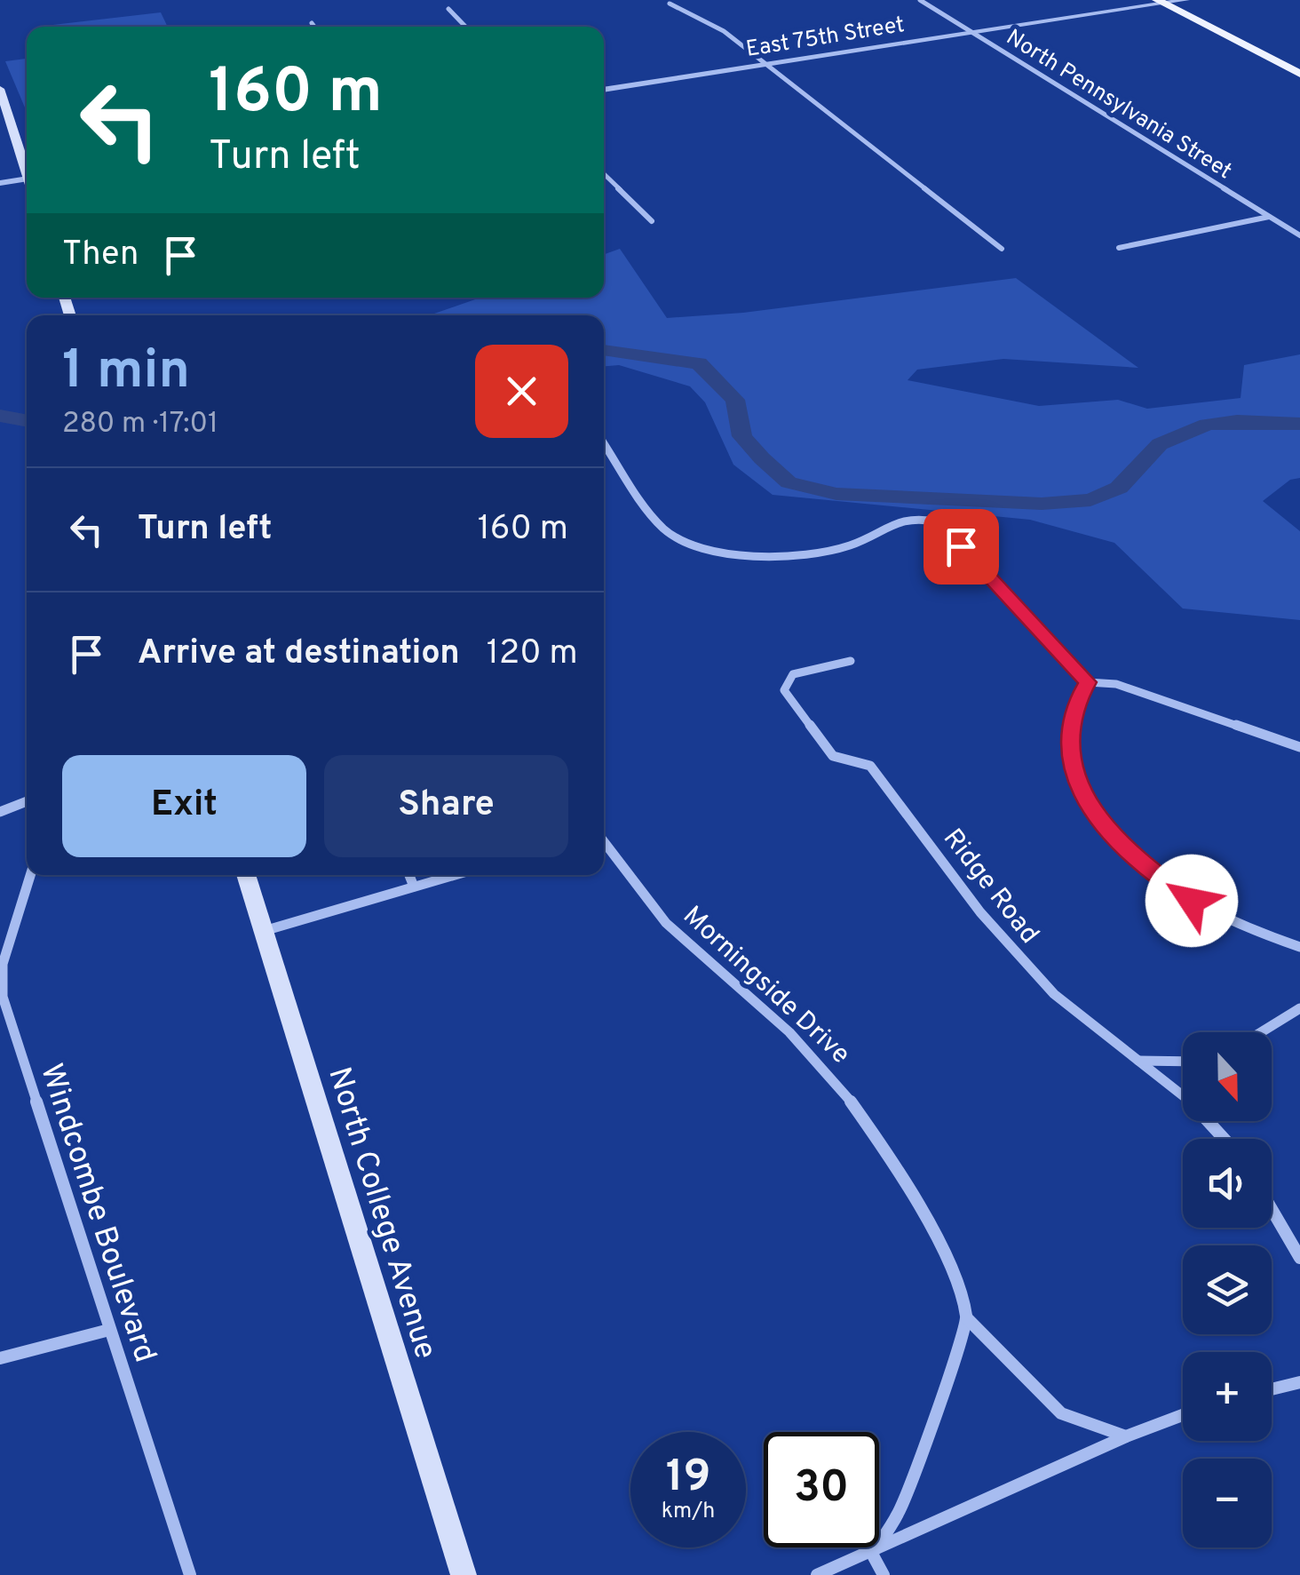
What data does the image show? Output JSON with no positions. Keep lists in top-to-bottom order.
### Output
{
  "streets": {
    "main road": ["North College Avenue"],
    "street": [
      "East 75th Street",
      "North Pennsylvania Street",
      "Ridge Road",
      "Morningside Drive",
      "Windcombe Boulevard"
    ]
  },
  "crossings": [
    ["East 75th Street", "North Pennsylvania Street"]
  ],
  "north": "bottom",
  "page": {
    "turn": ["160 m", "Turn left"],
    "then": "Then",
    "heading": ["1 min", "280 m · 17:01"],
    "list": [
      {
        "name": "Turn left",
        "value": "160 m"
      },
      {
        "name": "Arrive at destination",
        "value": "120 m"
      }
    ],
    "buttons": ["Exit", "Share"],
    "map_buttons": ["+", "−"],
    "speed": "19 km/h",
    "limit": "30"
  }
}
